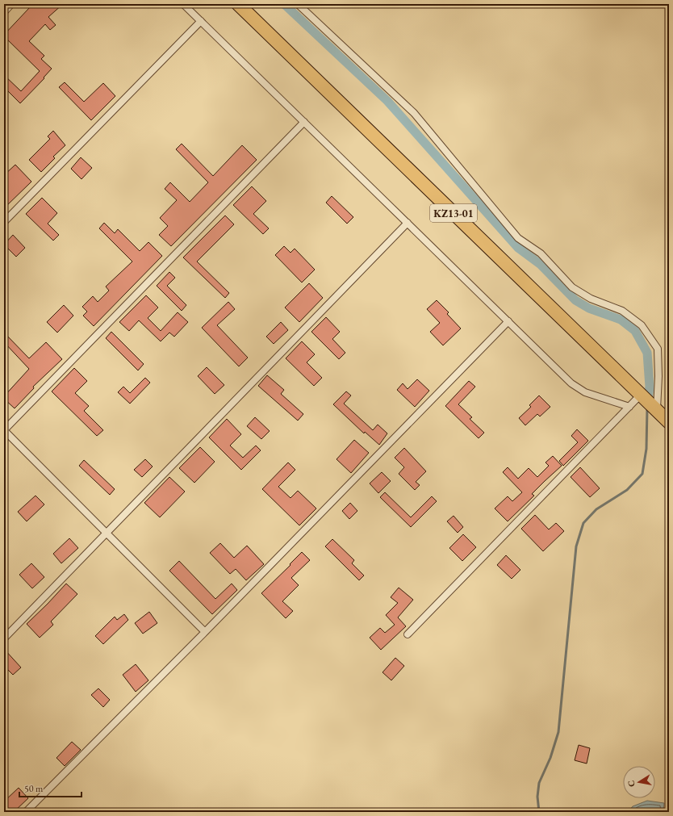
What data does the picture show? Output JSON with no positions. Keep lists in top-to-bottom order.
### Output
{
  "streets": {
    "highway": ["KZ13-01"]
  },
  "scale_bar": "50 m",
  "north": "left"
}
